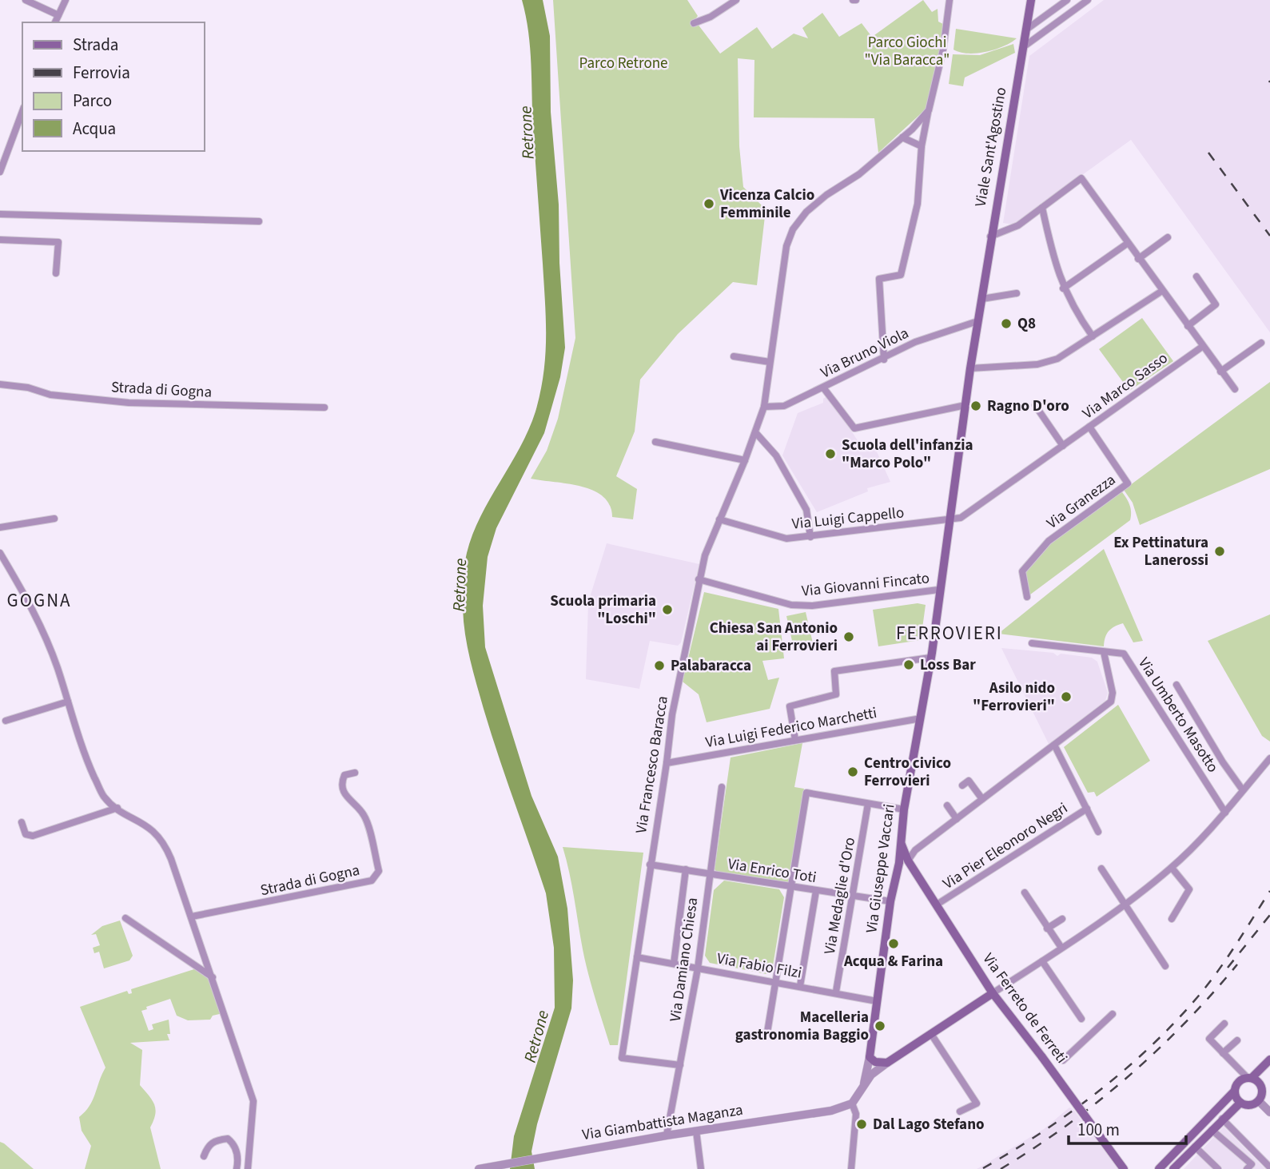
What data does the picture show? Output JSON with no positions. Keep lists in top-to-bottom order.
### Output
{
  "streets": {
    "main road": ["Viale Sant'Agostino", "Via Giuseppe Vaccari", "Via Ferreto de Ferreti"],
    "street": [
      "Via Bruno Viola",
      "Via Marco Sasso",
      "Strada di Gogna",
      "Via Granezza",
      "Via Luigi Cappello",
      "Via Giovanni Fincato",
      "Via Umberto Masotto",
      "Via Luigi Federico Marchetti",
      "Via Francesco Baracca",
      "Via Pier Eleonoro Negri",
      "Via Enrico Toti",
      "Via Medaglie d'Oro",
      "Via Damiano Chiesa",
      "Via Fabio Filzi",
      "Via Giambattista Maganza"
    ]
  },
  "crossings": [
    ["Viale Sant'Agostino", "Via Bruno Viola"],
    ["Viale Sant'Agostino", "Via Marco Sasso"],
    ["Viale Sant'Agostino", "Via Luigi Cappello"],
    ["Viale Sant'Agostino", "Via Giovanni Fincato"],
    ["Viale Sant'Agostino", "Via Giuseppe Vaccari"],
    ["Via Bruno Viola", "Via Francesco Baracca"],
    ["Via Marco Sasso", "Via Granezza"],
    ["Via Marco Sasso", "Via Luigi Cappello"],
    ["Via Luigi Cappello", "Via Francesco Baracca"],
    ["Via Giovanni Fincato", "Via Francesco Baracca"],
    ["Via Luigi Federico Marchetti", "Via Francesco Baracca"],
    ["Via Luigi Federico Marchetti", "Via Giuseppe Vaccari"],
    ["Via Francesco Baracca", "Via Enrico Toti"],
    ["Via Francesco Baracca", "Via Damiano Chiesa"],
    ["Via Francesco Baracca", "Via Fabio Filzi"],
    ["Via Pier Eleonoro Negri", "Via Ferreto de Ferreti"],
    ["Via Giuseppe Vaccari", "Via Enrico Toti"],
    ["Via Giuseppe Vaccari", "Via Fabio Filzi"],
    ["Via Giuseppe Vaccari", "Via Ferreto de Ferreti"],
    ["Via Enrico Toti", "Via Medaglie d'Oro"],
    ["Via Enrico Toti", "Via Damiano Chiesa"],
    ["Via Medaglie d'Oro", "Via Fabio Filzi"],
    ["Via Damiano Chiesa", "Via Fabio Filzi"],
    ["Via Damiano Chiesa", "Via Giambattista Maganza"]
  ],
  "districts": ["GOGNA", "FERROVIERI"],
  "water": ["Retrone"],
  "parks": ["Parco Giochi \"Via Baracca\"", "Parco Retrone"],
  "places": [
    "Vicenza Calcio Femminile",
    "Q8",
    "Ragno D'oro",
    "Scuola dell'infanzia \"Marco Polo\"",
    "Ex Pettinatura Lanerossi",
    "Scuola primaria \"Loschi\"",
    "Chiesa San Antonio ai Ferrovieri",
    "Loss Bar",
    "Palabaracca",
    "Asilo nido \"Ferrovieri\"",
    "Centro civico Ferrovieri",
    "Acqua & Farina",
    "Macelleria gastronomia Baggio",
    "Dal Lago Stefano"
  ],
  "legend": [
    "Strada",
    "Ferrovia",
    "Parco",
    "Acqua"
  ],
  "scale_bar": "100 m"
}
